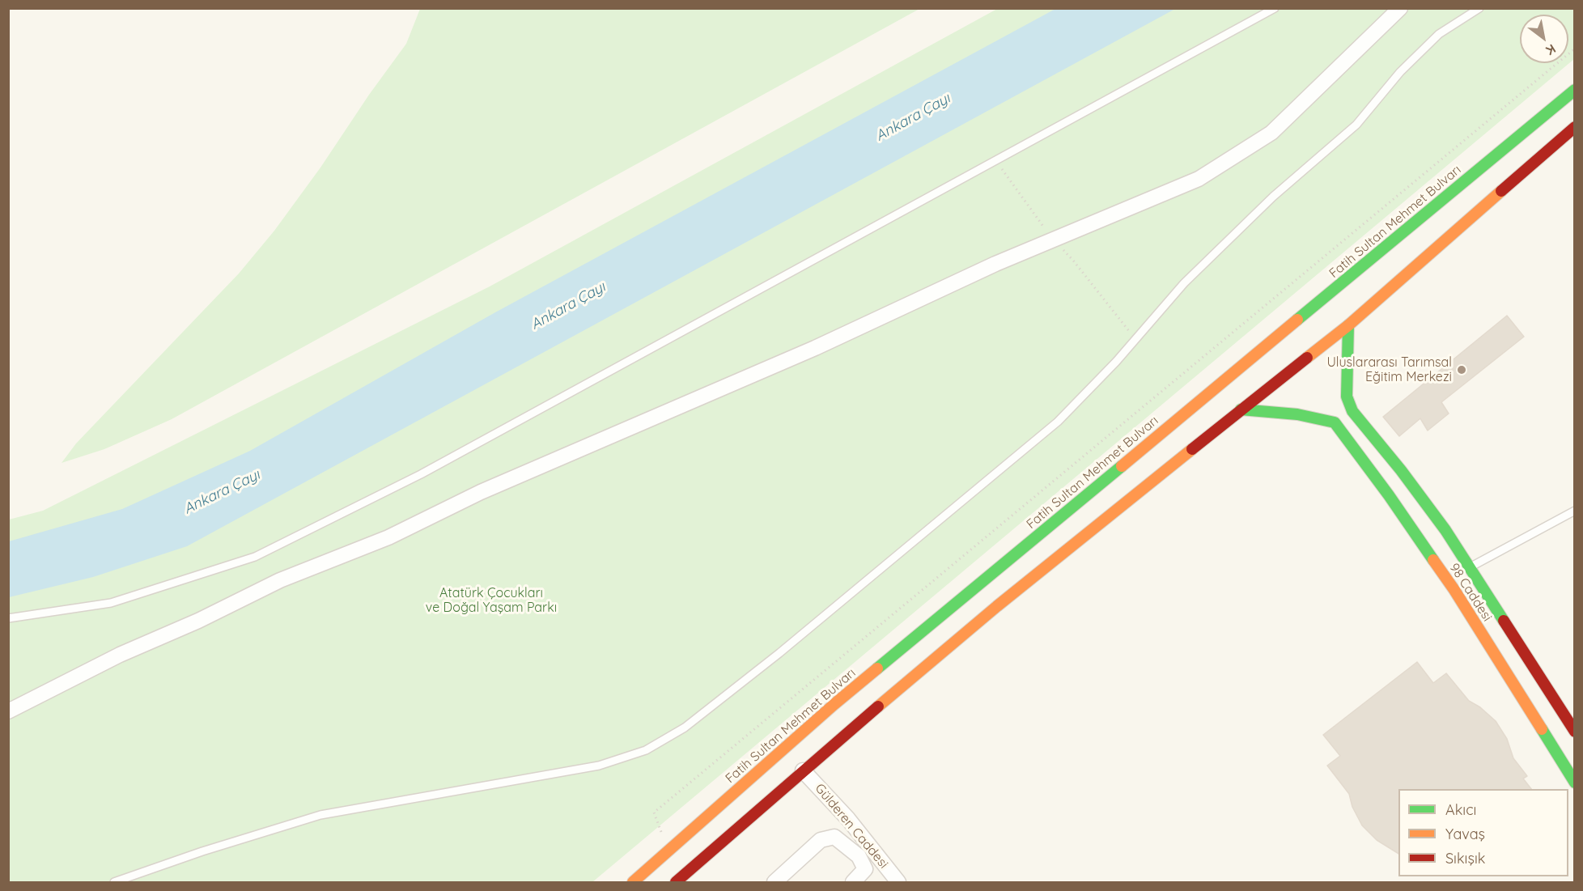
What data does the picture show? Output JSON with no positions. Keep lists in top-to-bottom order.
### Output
{
  "streets": {
    "main road": ["Fatih Sultan Mehmet Bulvarı", "98 Caddesi"],
    "street": ["Gülderen Caddesi"]
  },
  "water": ["Ankara Çayı"],
  "parks": ["Atatürk Çocukları ve Doğal Yaşam Parkı"],
  "places": ["Uluslararası Tarımsal Eğitim Merkezi"],
  "legend": ["Akıcı", "Yavaş", "Sıkışık"],
  "north": "bottom right"
}
